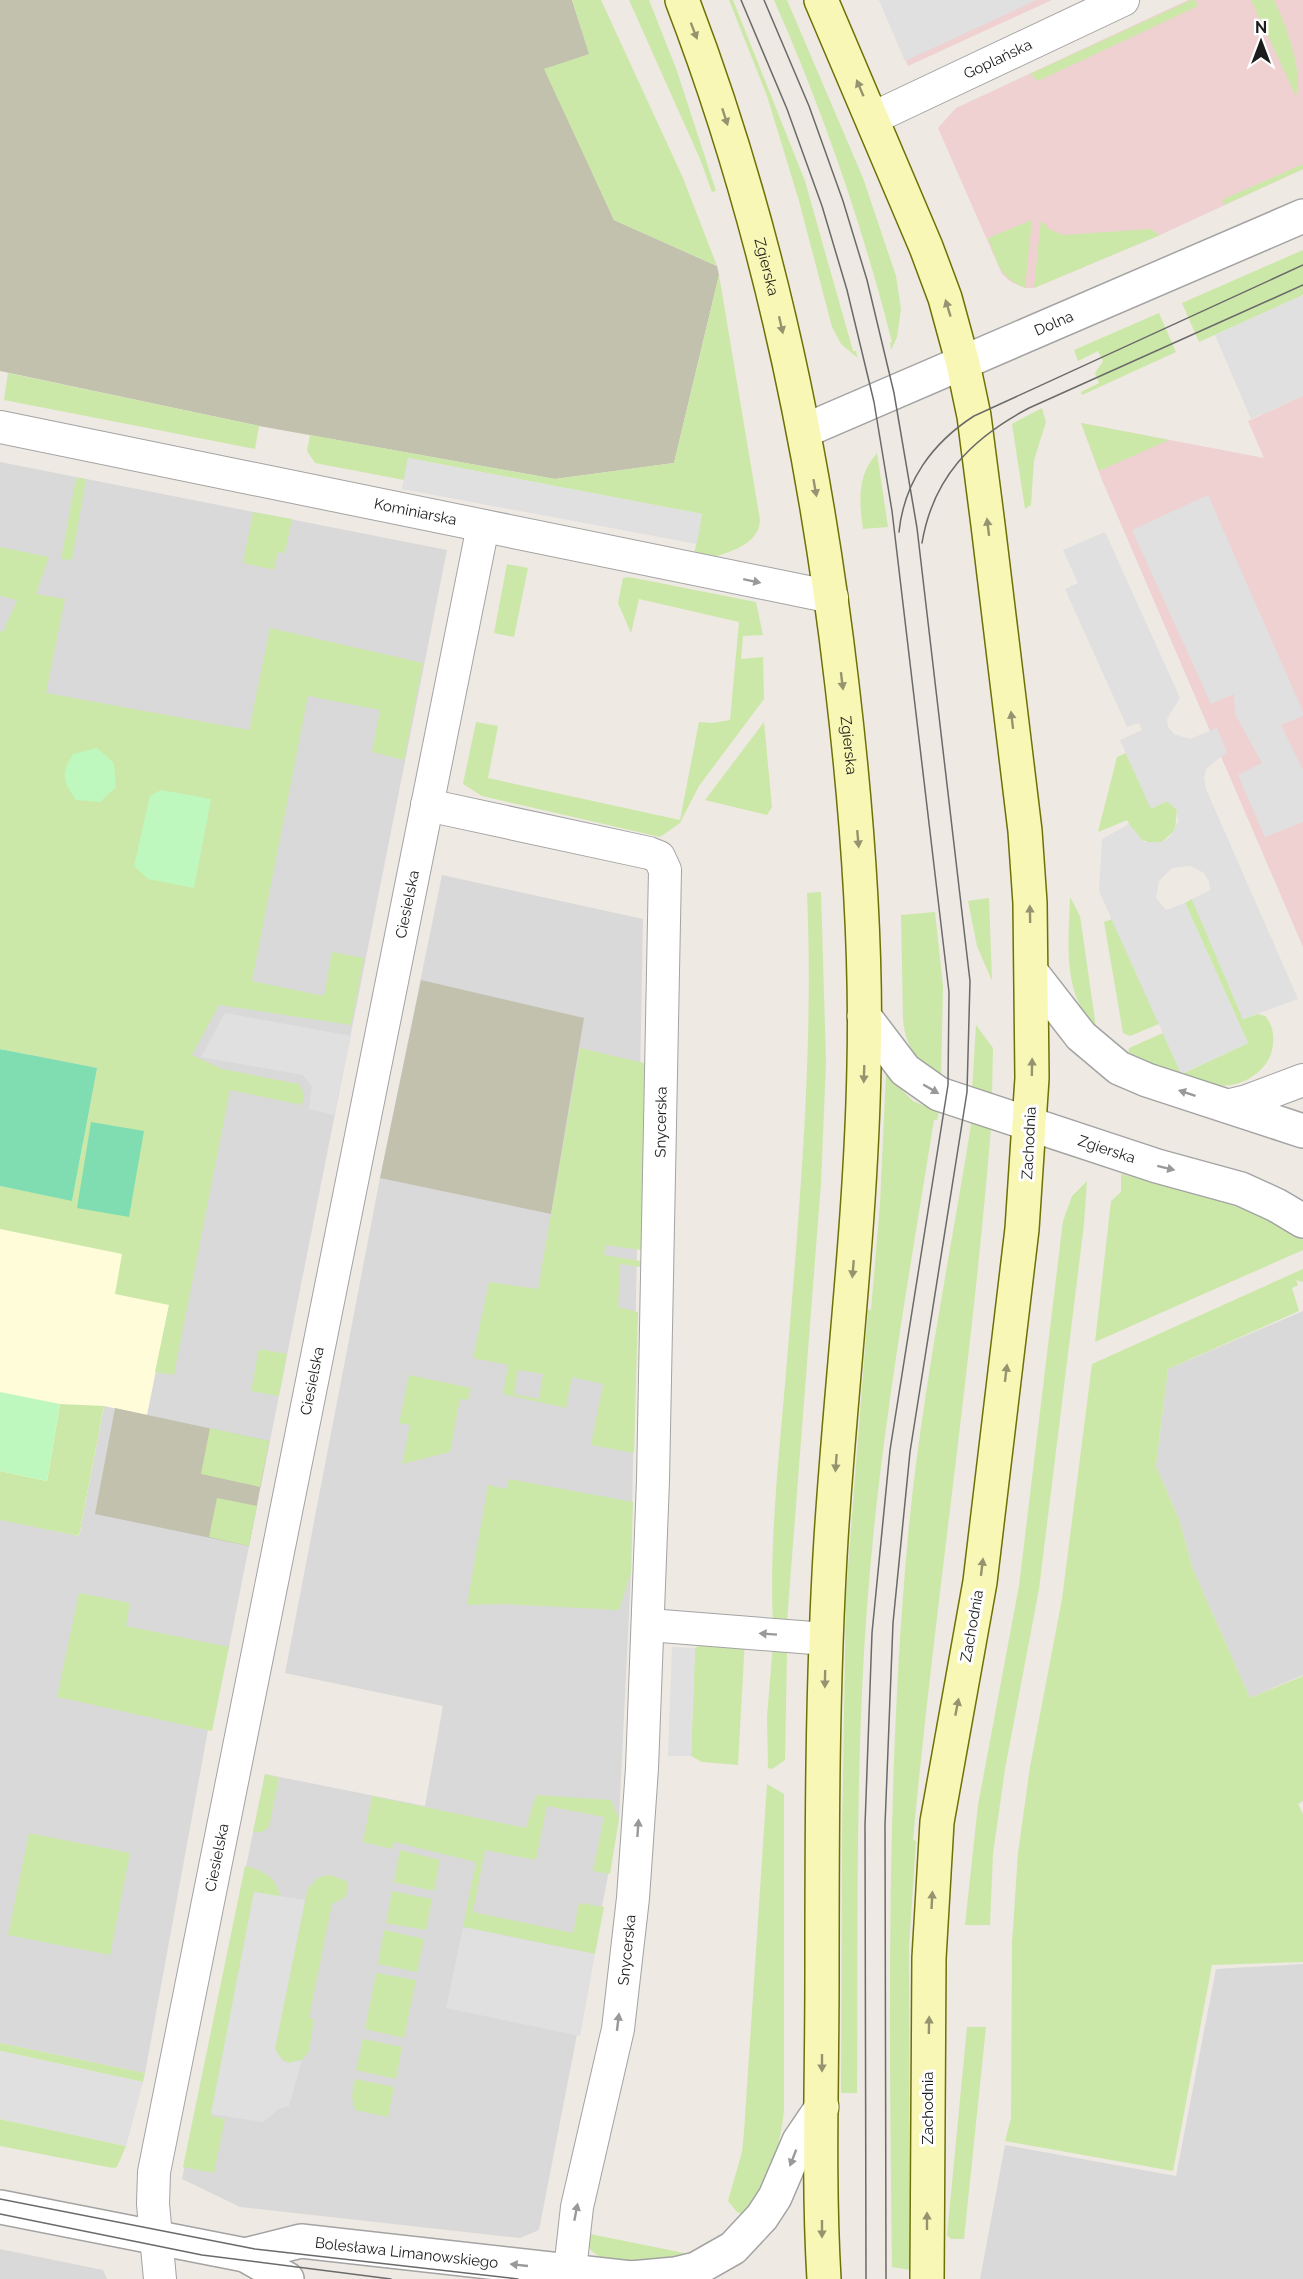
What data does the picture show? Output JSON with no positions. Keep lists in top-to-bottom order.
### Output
{
  "streets": {
    "main road": ["Zgierska", "Zachodnia"],
    "street": [
      "Goplańska",
      "Dolna",
      "Kominiarska",
      "Ciesielska",
      "Snycerska",
      "Bolesława Limanowskiego"
    ]
  },
  "crossings": [
    ["Zgierska", "Dolna"],
    ["Zgierska", "Kominiarska"],
    ["Zgierska", "Zachodnia"],
    ["Kominiarska", "Ciesielska"],
    ["Ciesielska", "Snycerska"],
    ["Ciesielska", "Bolesława Limanowskiego"],
    ["Snycerska", "Bolesława Limanowskiego"]
  ],
  "one_way": ["Kominiarska", "Snycerska", "Bolesława Limanowskiego"],
  "north": "top"
}
